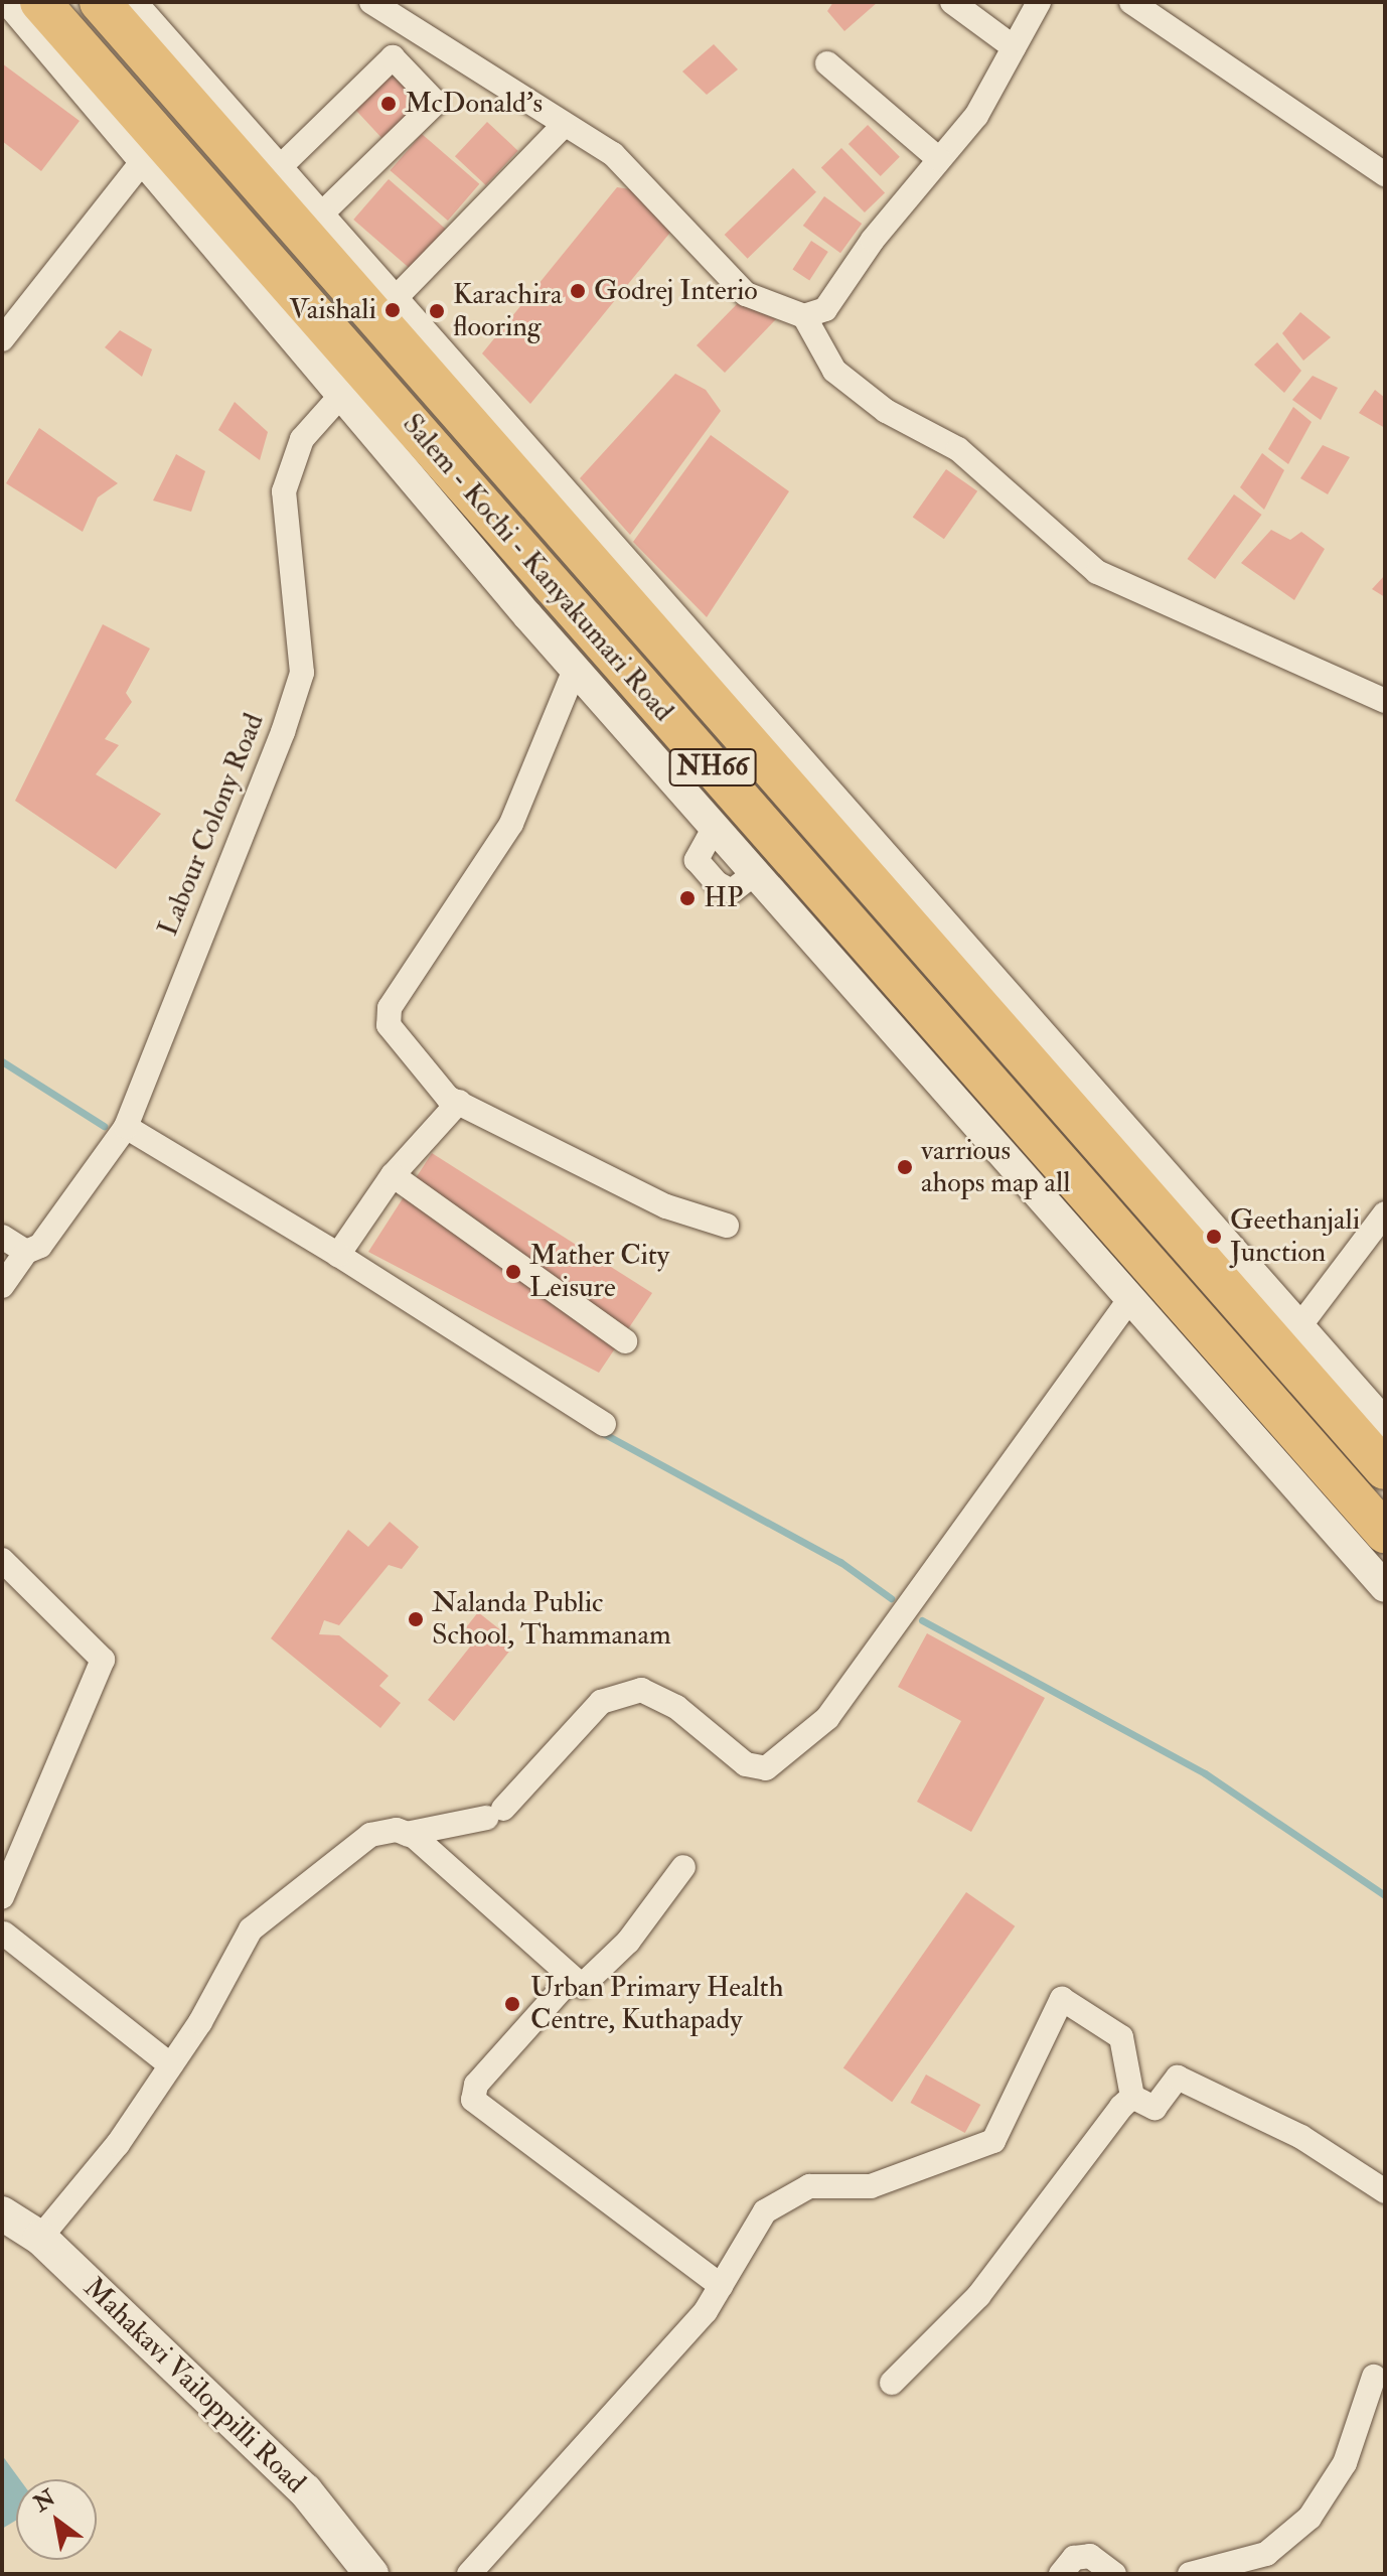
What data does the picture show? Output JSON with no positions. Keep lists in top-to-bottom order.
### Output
{
  "streets": {
    "highway": ["Salem - Kochi - Kanyakumari Road", "NH66"],
    "main road": ["Mahakavi Vailoppilli Road"],
    "street": ["Labour Colony Road"]
  },
  "places": [
    "McDonald's",
    "Godrej Interio",
    "Vaishali",
    "Karachira flooring",
    "HP",
    "varrious ahops map all",
    "Geethanjali Junction",
    "Mather City Leisure",
    "Nalanda Public School, Thammanam",
    "Urban Primary Health Centre, Kuthapady"
  ],
  "north": "top left"
}
